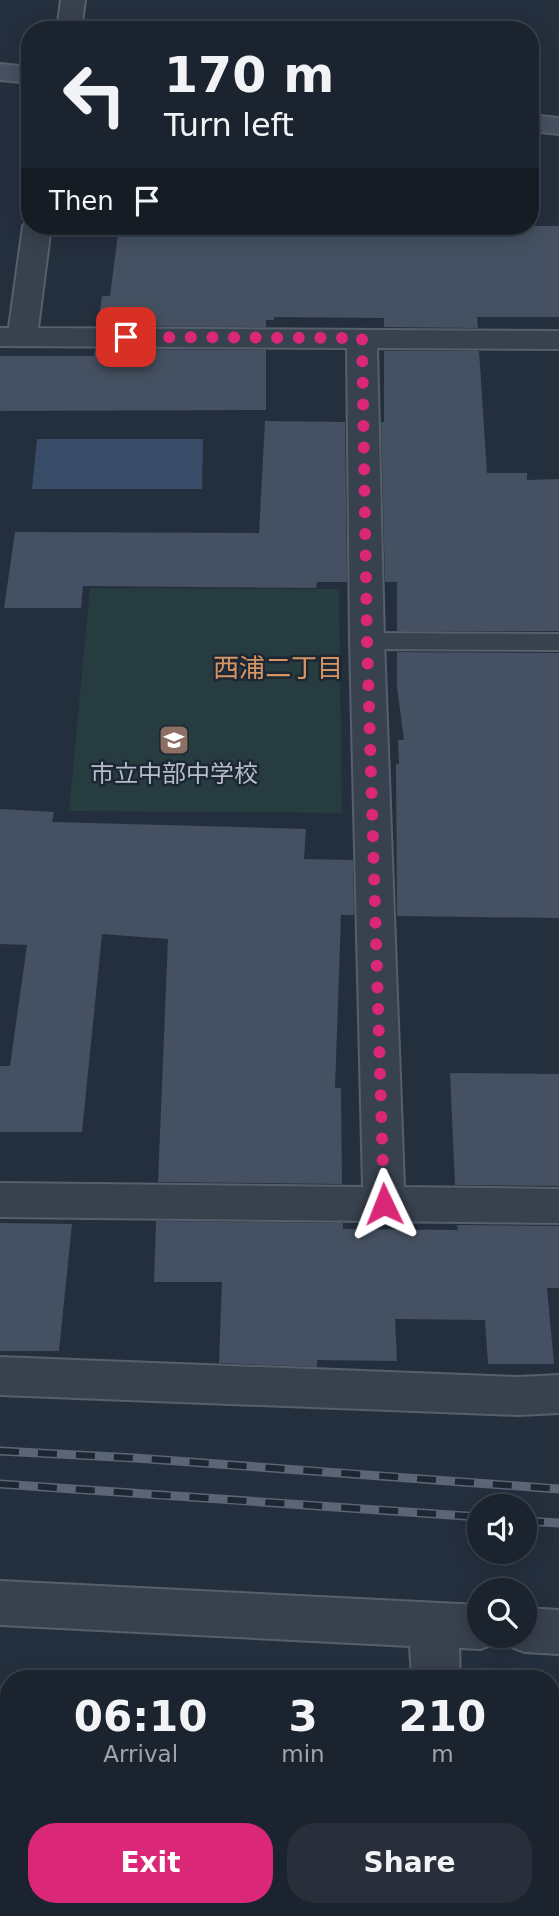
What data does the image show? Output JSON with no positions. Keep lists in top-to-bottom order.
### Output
{
  "districts": ["西浦二丁目"],
  "places": {
    "school or university": ["市立中部中学校"]
  },
  "page": {
    "turn": ["170 m", "Turn left"],
    "then": "Then",
    "eta": [
      "06:10",
      "Arrival",
      "3",
      "min",
      "210",
      "m"
    ],
    "buttons": ["Exit", "Share"]
  }
}
